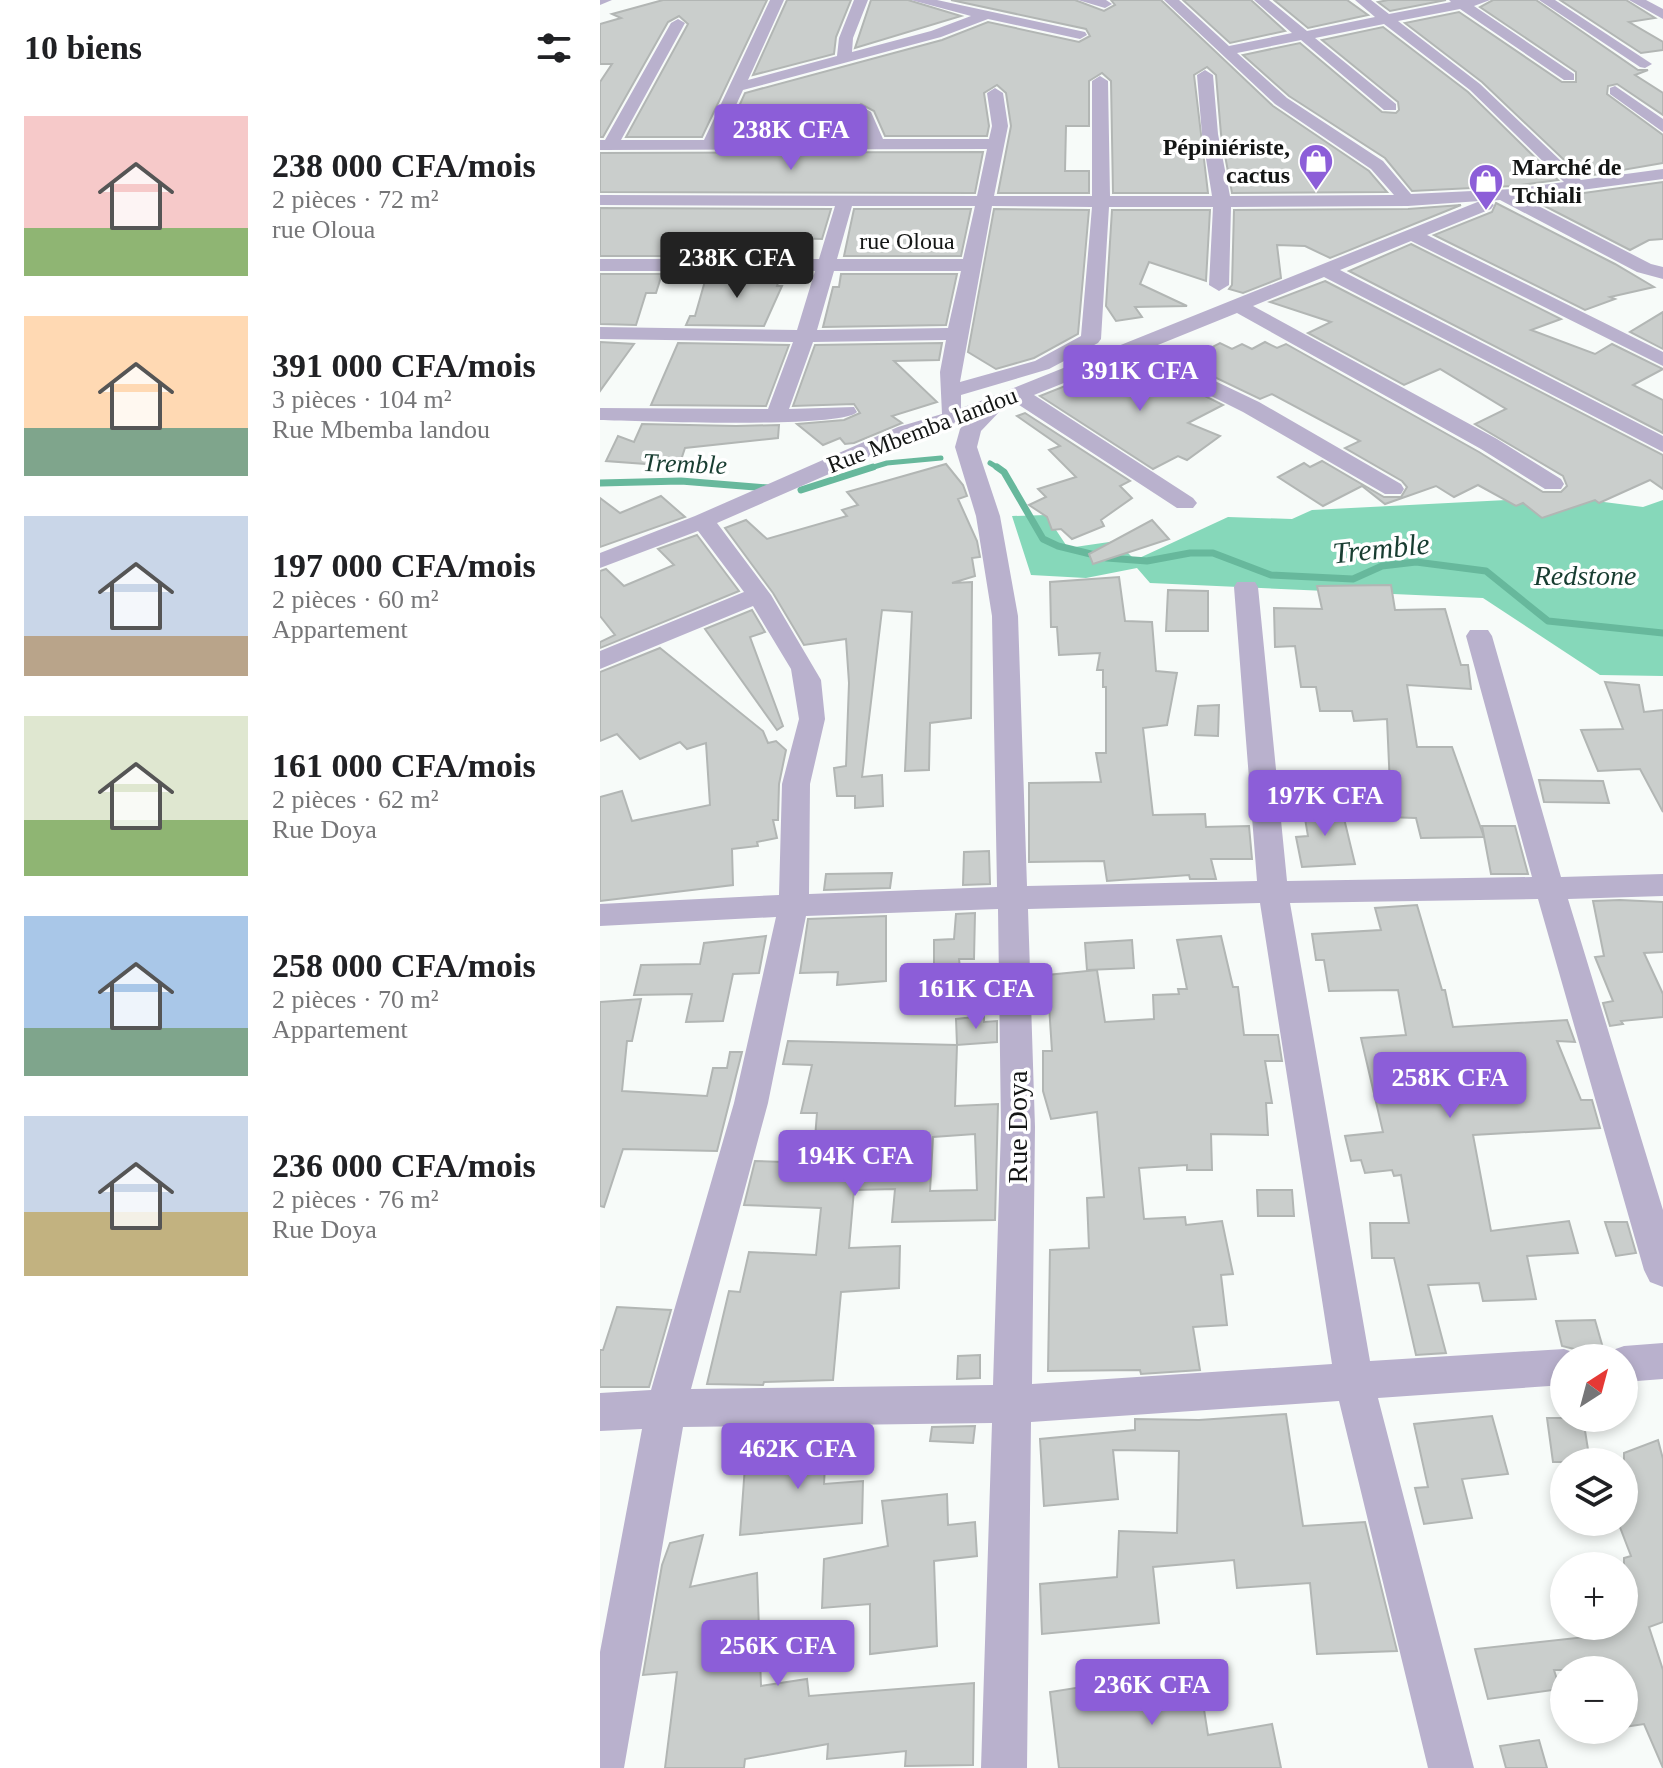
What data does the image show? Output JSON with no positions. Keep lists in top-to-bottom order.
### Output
{
  "streets": {
    "street": ["rue Oloua", "Rue Mbemba landou", "Rue Doya"]
  },
  "crossings": [
    ["Rue Mbemba landou", "Rue Doya"]
  ],
  "water": ["Tremble"],
  "parks": ["Redstone"],
  "places": {
    "shop": ["Pépiniériste, cactus", "Marché de Tchiali"]
  },
  "north": "top right",
  "page": {
    "heading": "10 biens",
    "list": [
      {
        "name": "238 000 CFA/mois",
        "note": "2 pièces · 72 m² · rue Oloua"
      },
      {
        "name": "391 000 CFA/mois",
        "note": "3 pièces · 104 m² · Rue Mbemba landou"
      },
      {
        "name": "197 000 CFA/mois",
        "note": "2 pièces · 60 m² · Appartement"
      },
      {
        "name": "161 000 CFA/mois",
        "note": "2 pièces · 62 m² · Rue Doya"
      },
      {
        "name": "258 000 CFA/mois",
        "note": "2 pièces · 70 m² · Appartement"
      },
      {
        "name": "236 000 CFA/mois",
        "note": "2 pièces · 76 m² · Rue Doya"
      }
    ],
    "price": [
      "238K CFA",
      "238K CFA",
      "391K CFA",
      "197K CFA",
      "161K CFA",
      "258K CFA",
      "194K CFA",
      "462K CFA",
      "256K CFA",
      "236K CFA"
    ],
    "map_buttons": ["+", "−"]
  }
}
